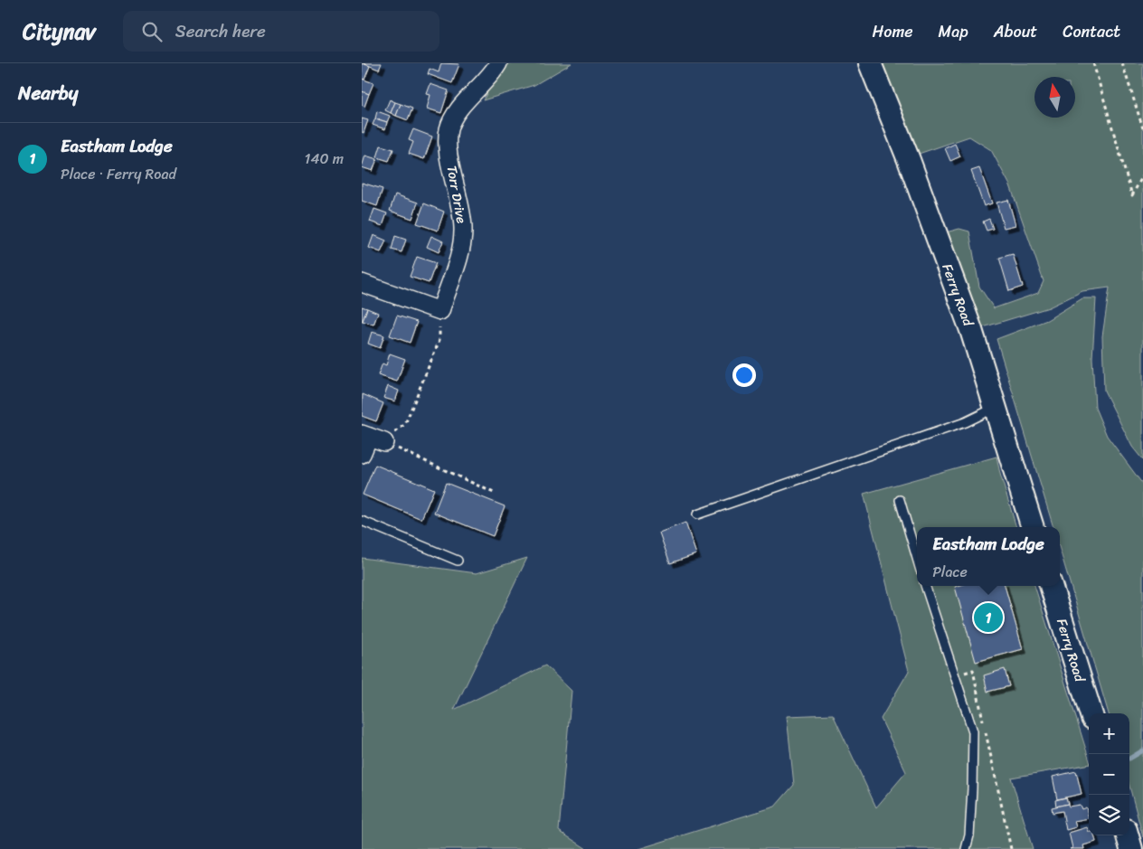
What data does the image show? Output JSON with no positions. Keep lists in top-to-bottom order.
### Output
{
  "streets": {
    "street": ["Torr Drive", "Ferry Road"]
  },
  "north": "top",
  "page": {
    "header": "Citynav",
    "search": "Search here",
    "nav": [
      "Home",
      "Map",
      "About",
      "Contact"
    ],
    "heading": "Nearby",
    "list": [
      {
        "mark": "1",
        "name": "Eastham Lodge",
        "note": "Place · Ferry Road",
        "value": "140 m"
      }
    ],
    "popup": ["Eastham Lodge", "Place"],
    "pins": "1",
    "map_buttons": ["+", "−"]
  }
}
